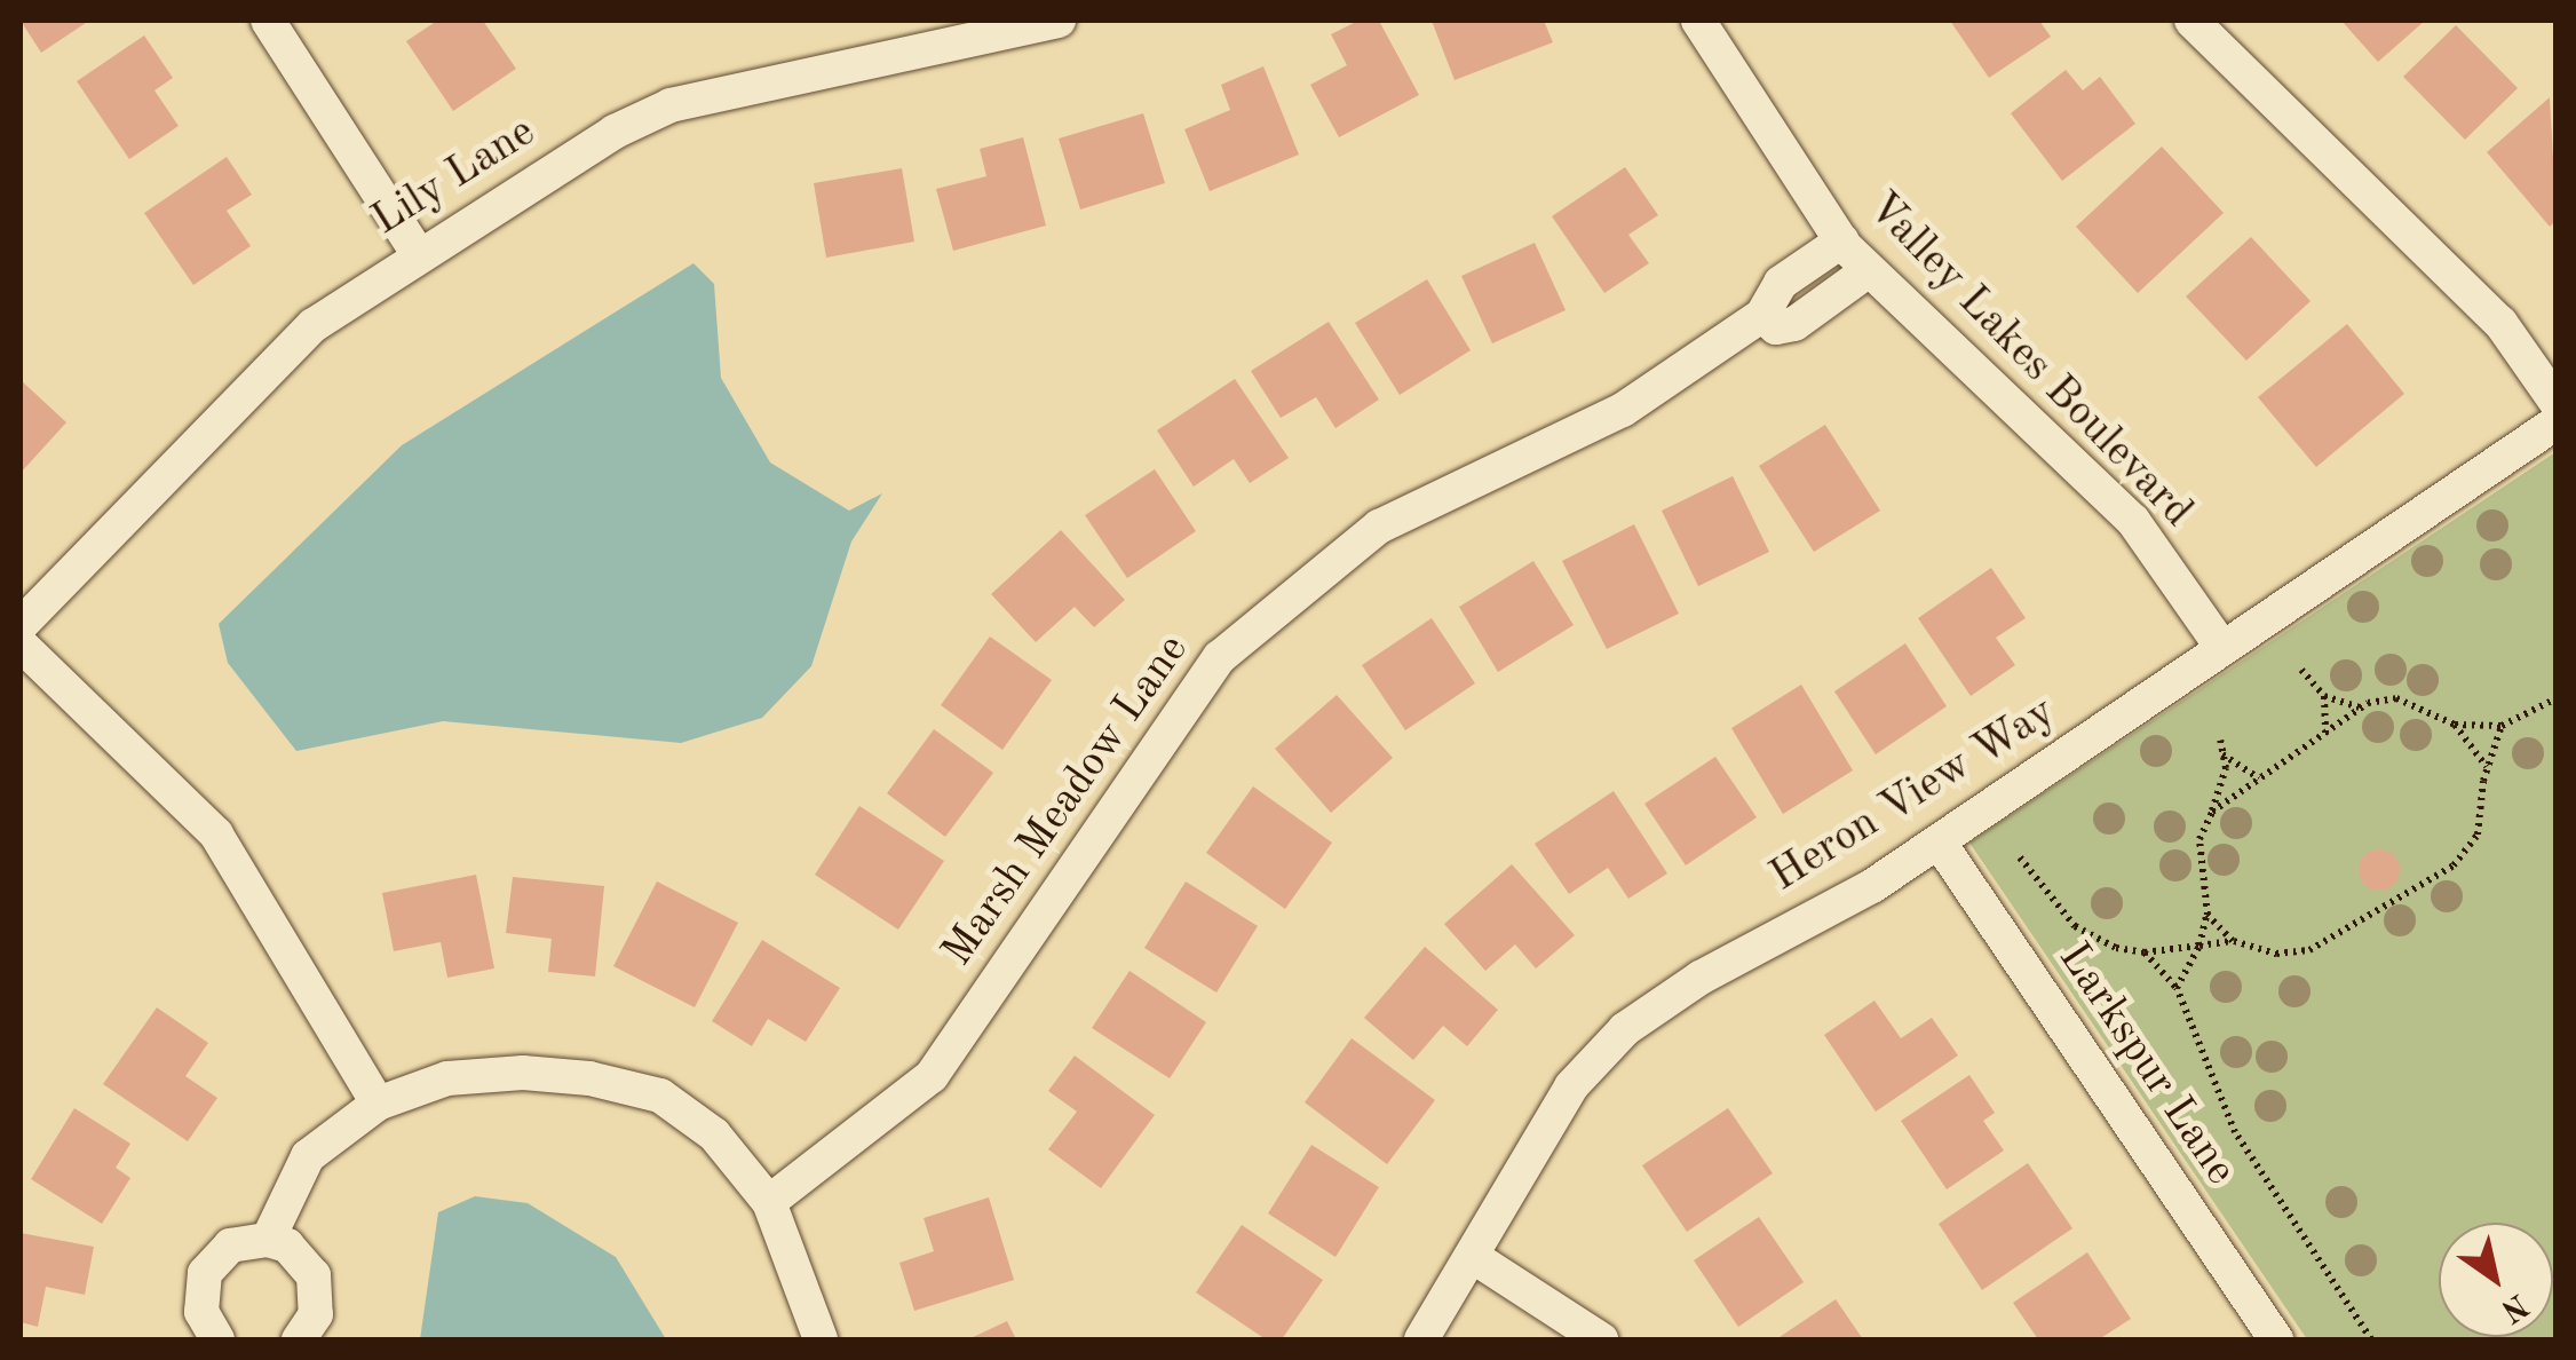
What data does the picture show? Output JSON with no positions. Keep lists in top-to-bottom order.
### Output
{
  "streets": {
    "street": [
      "Lily Lane",
      "Valley Lakes Boulevard",
      "Heron View Way",
      "Marsh Meadow Lane",
      "Larkspur Lane"
    ]
  },
  "crossings": [
    ["Valley Lakes Boulevard", "Heron View Way"],
    ["Heron View Way", "Larkspur Lane"]
  ],
  "north": "bottom right"
}
